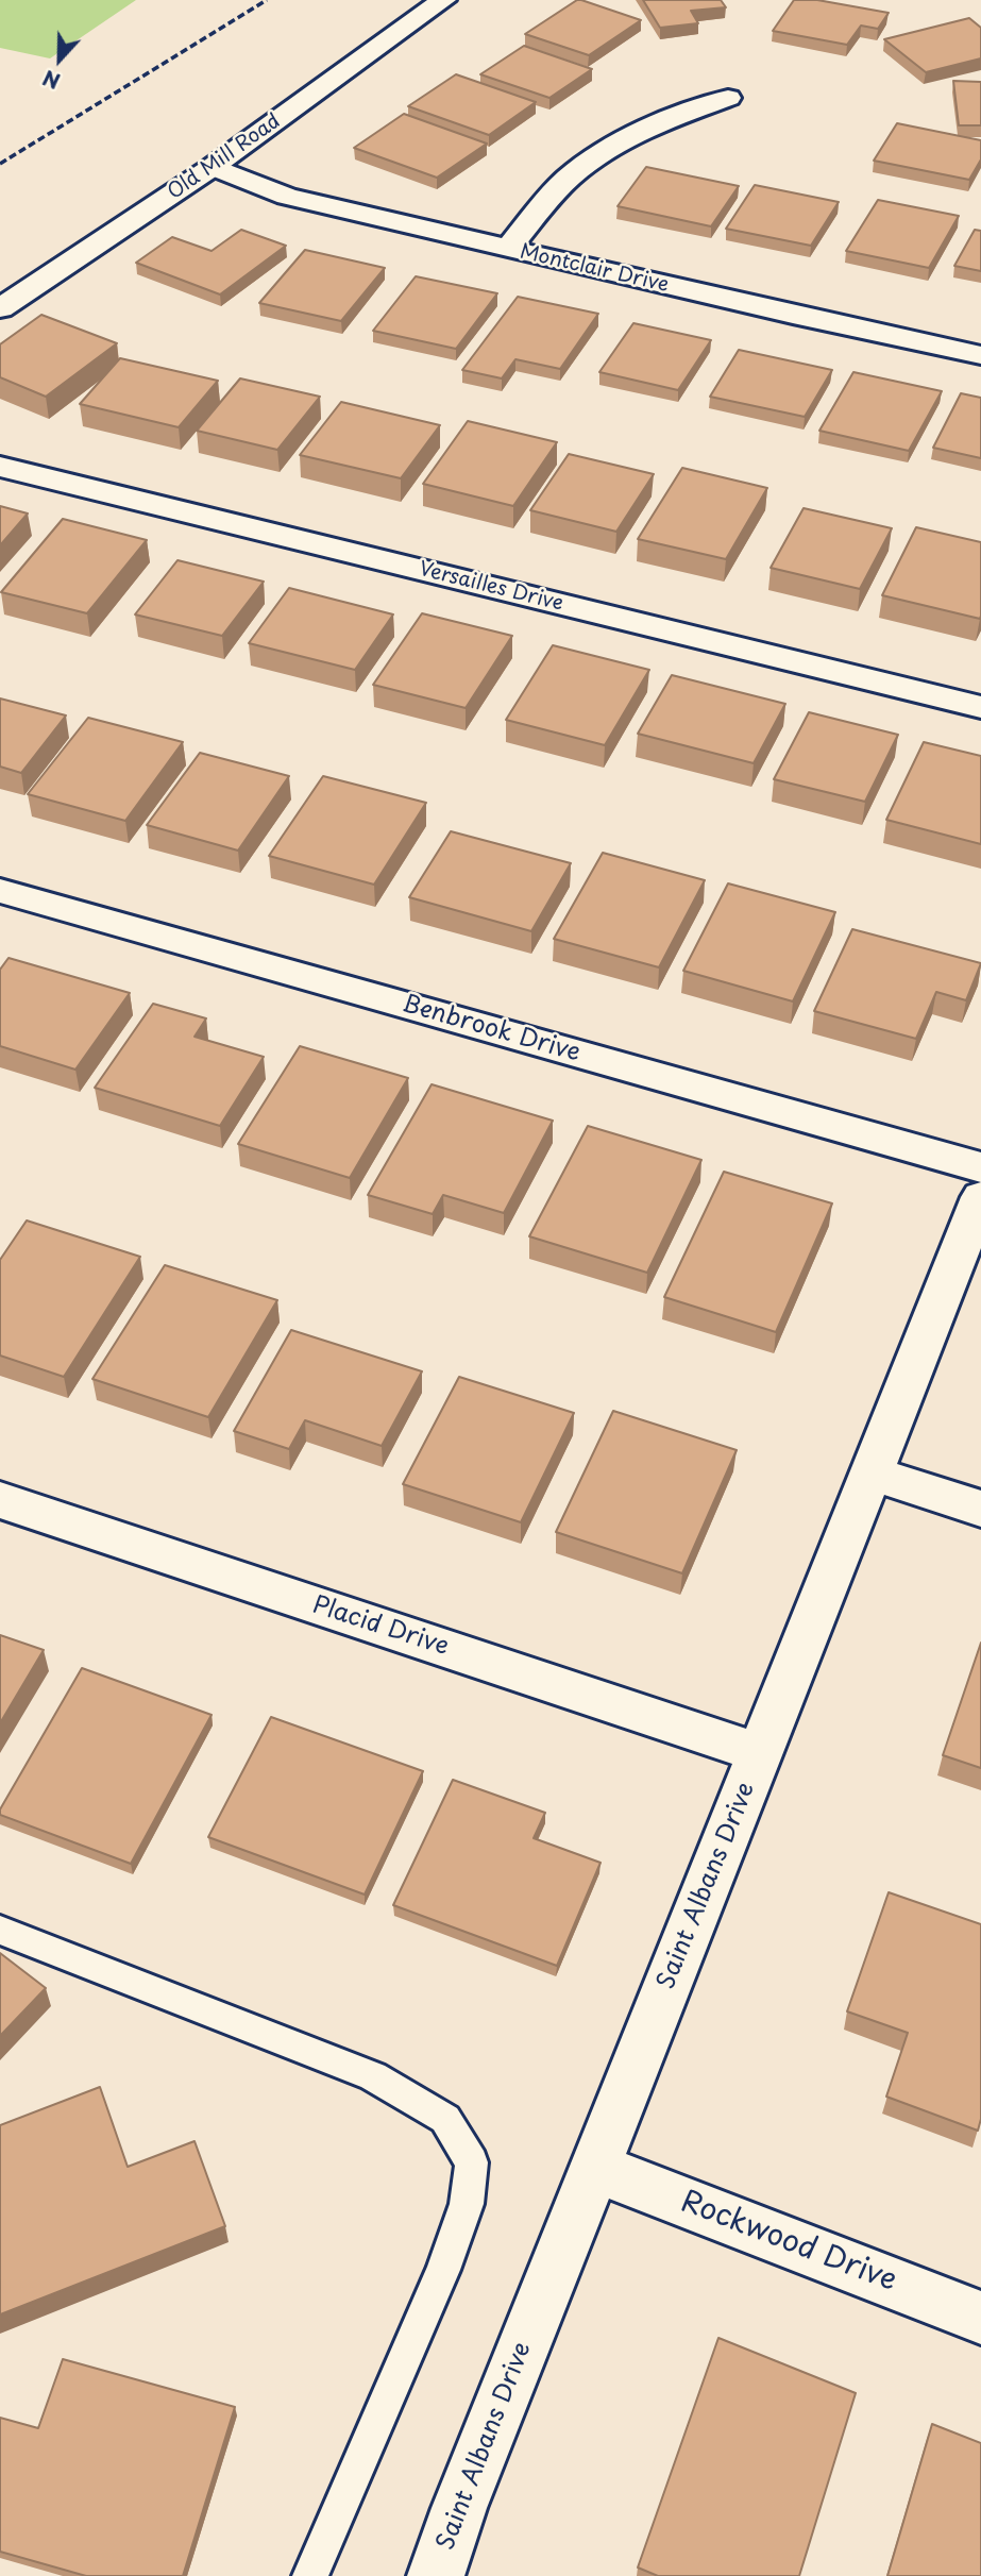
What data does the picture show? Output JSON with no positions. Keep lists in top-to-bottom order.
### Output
{
  "streets": {
    "street": [
      "Old Mill Road",
      "Montclair Drive",
      "Versailles Drive",
      "Benbrook Drive",
      "Placid Drive",
      "Saint Albans Drive",
      "Rockwood Drive"
    ]
  },
  "crossings": [
    ["Old Mill Road", "Montclair Drive"],
    ["Placid Drive", "Saint Albans Drive"],
    ["Saint Albans Drive", "Rockwood Drive"]
  ],
  "north": "bottom"
}
